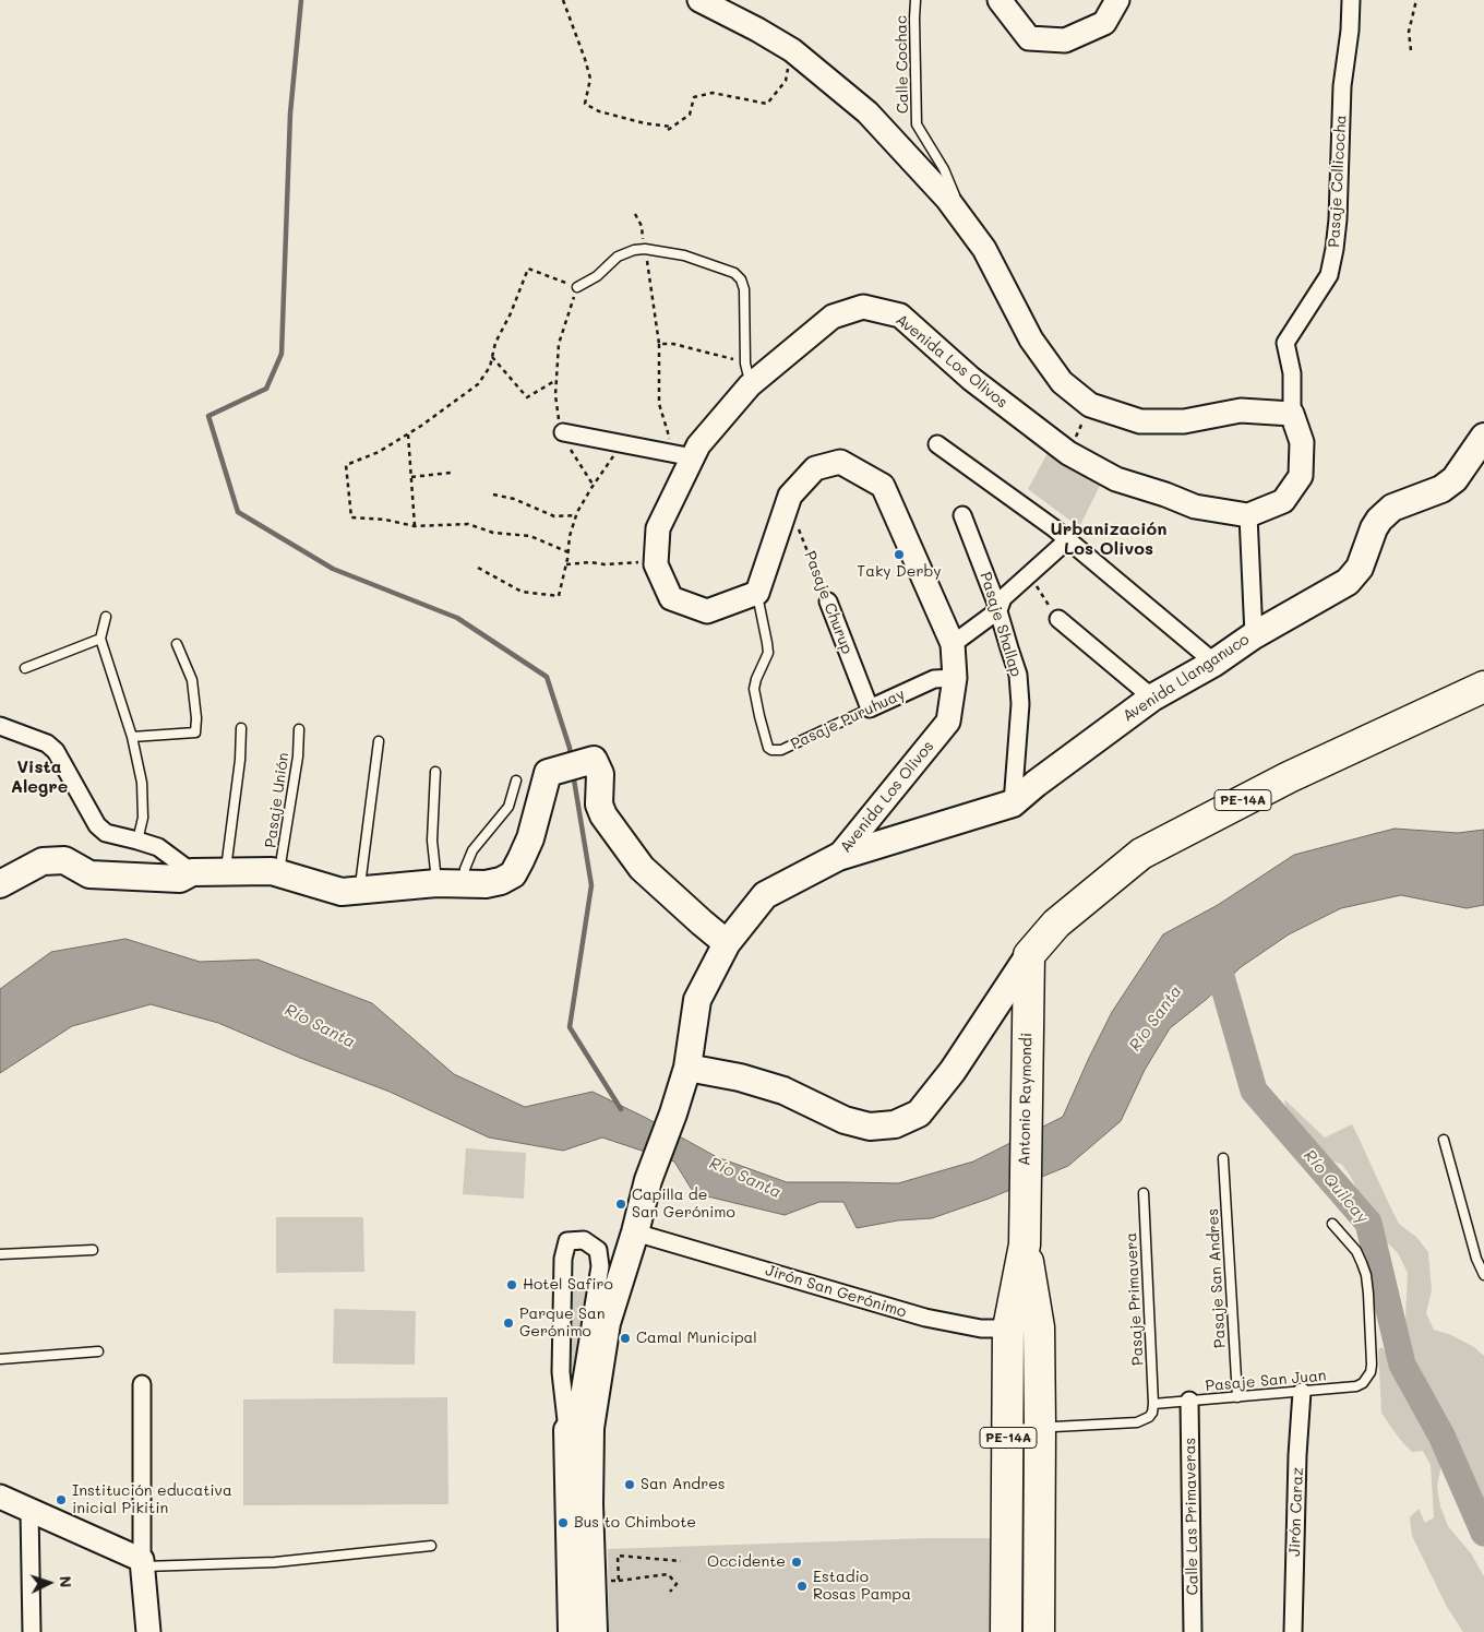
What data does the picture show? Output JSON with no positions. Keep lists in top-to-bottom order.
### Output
{
  "streets": {
    "highway": ["PE-14A", "Antonio Raymondi"],
    "main road": ["Avenida Los Olivos", "Avenida Llanganuco"],
    "street": [
      "Pasaje Collicocha",
      "Pasaje Churup",
      "Pasaje Shallap",
      "Pasaje Puruhuay",
      "Jirón San Gerónimo",
      "Jirón Caraz",
      "Calle Las Primaveras"
    ],
    "lane": [
      "Calle Cochac",
      "Pasaje Unión",
      "Pasaje San Andres",
      "Pasaje Primavera",
      "Pasaje San Juan"
    ]
  },
  "crossings": [
    ["Avenida Los Olivos", "Pasaje Churup"],
    ["Avenida Los Olivos", "Avenida Llanganuco"],
    ["Avenida Los Olivos", "Pasaje Puruhuay"],
    ["Avenida Los Olivos", "Jirón San Gerónimo"],
    ["Pasaje Churup", "Pasaje Puruhuay"],
    ["Pasaje Shallap", "Avenida Llanganuco"],
    ["PE-14A", "Antonio Raymondi"],
    ["PE-14A", "Jirón San Gerónimo"],
    ["Pasaje San Andres", "Pasaje San Juan"],
    ["Pasaje Primavera", "Pasaje San Juan"],
    ["Pasaje San Juan", "Jirón Caraz"],
    ["Pasaje San Juan", "Calle Las Primaveras"]
  ],
  "districts": ["Urbanización Los Olivos", "Vista Alegre"],
  "water": ["Río Santa", "Río Quilcay"],
  "places": [
    "Taky Derby",
    "Capilla de San Gerónimo",
    "Hotel Safiro",
    "Parque San Gerónimo",
    "Camal Municipal",
    "San Andres",
    "Institución educativa inicial Pikitin",
    "Bus to Chimbote",
    "Occidente",
    "Estadio Rosas Pampa"
  ],
  "north": "right"
}
